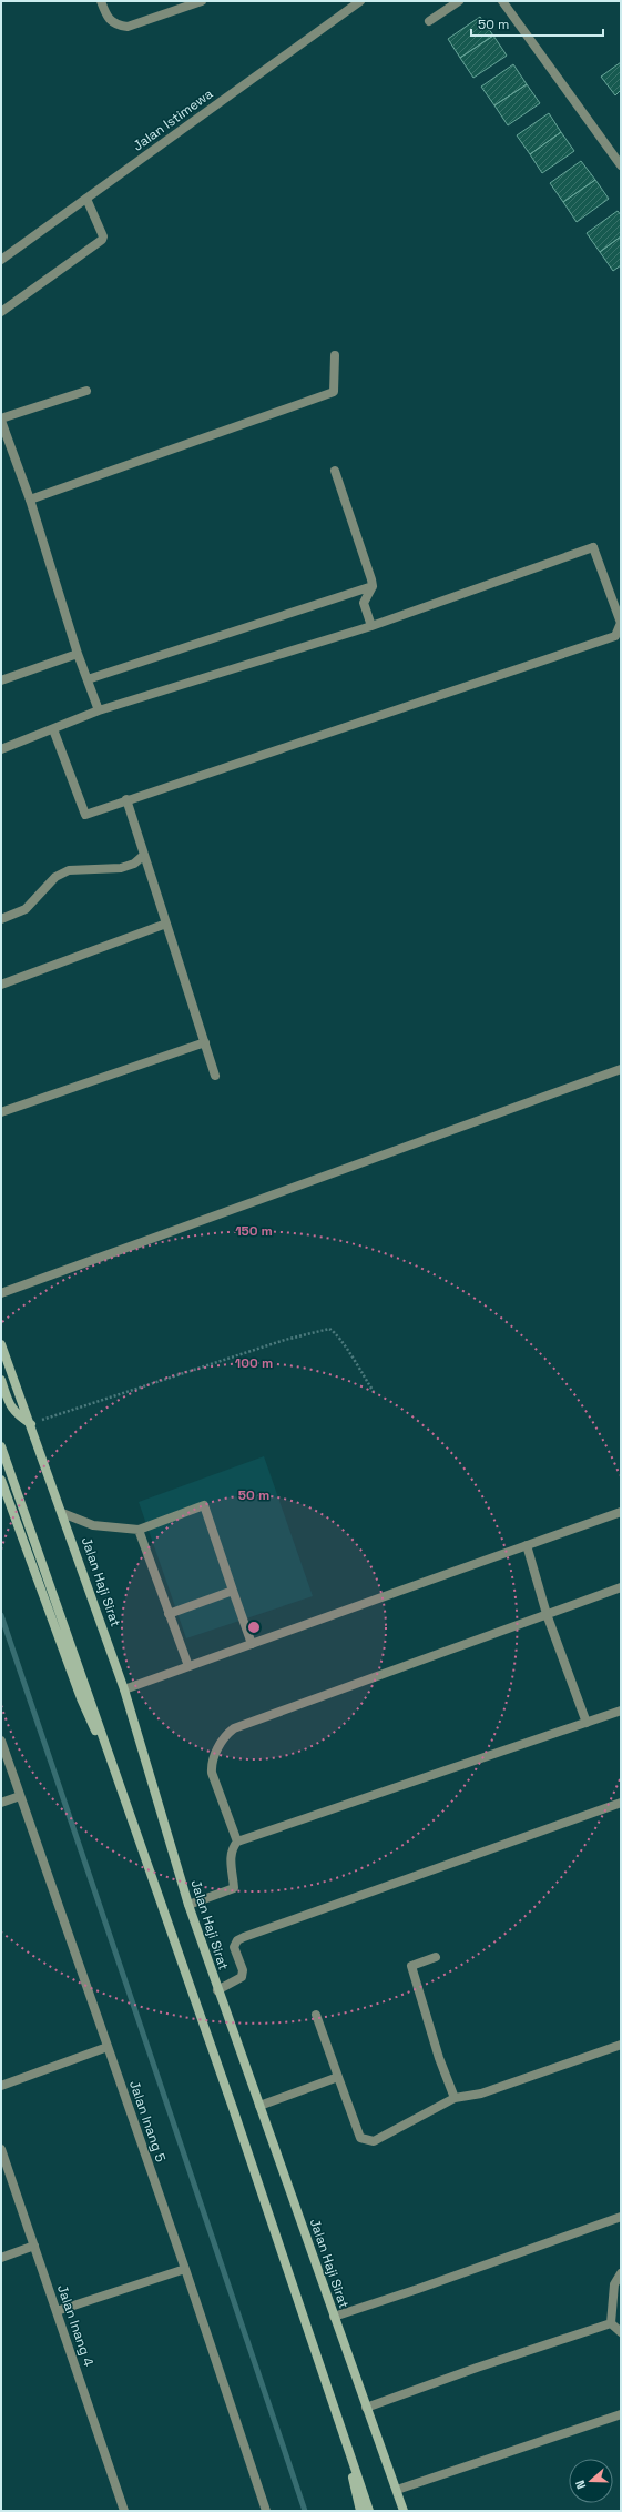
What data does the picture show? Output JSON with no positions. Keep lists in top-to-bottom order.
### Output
{
  "streets": {
    "main road": ["Jalan Haji Sirat"],
    "street": ["Jalan Istimewa", "Jalan Inang 5", "Jalan Inang 4"]
  },
  "scale_bar": "50 m",
  "north": "left",
  "rings": ["150 m", "100 m", "50 m"]
}
